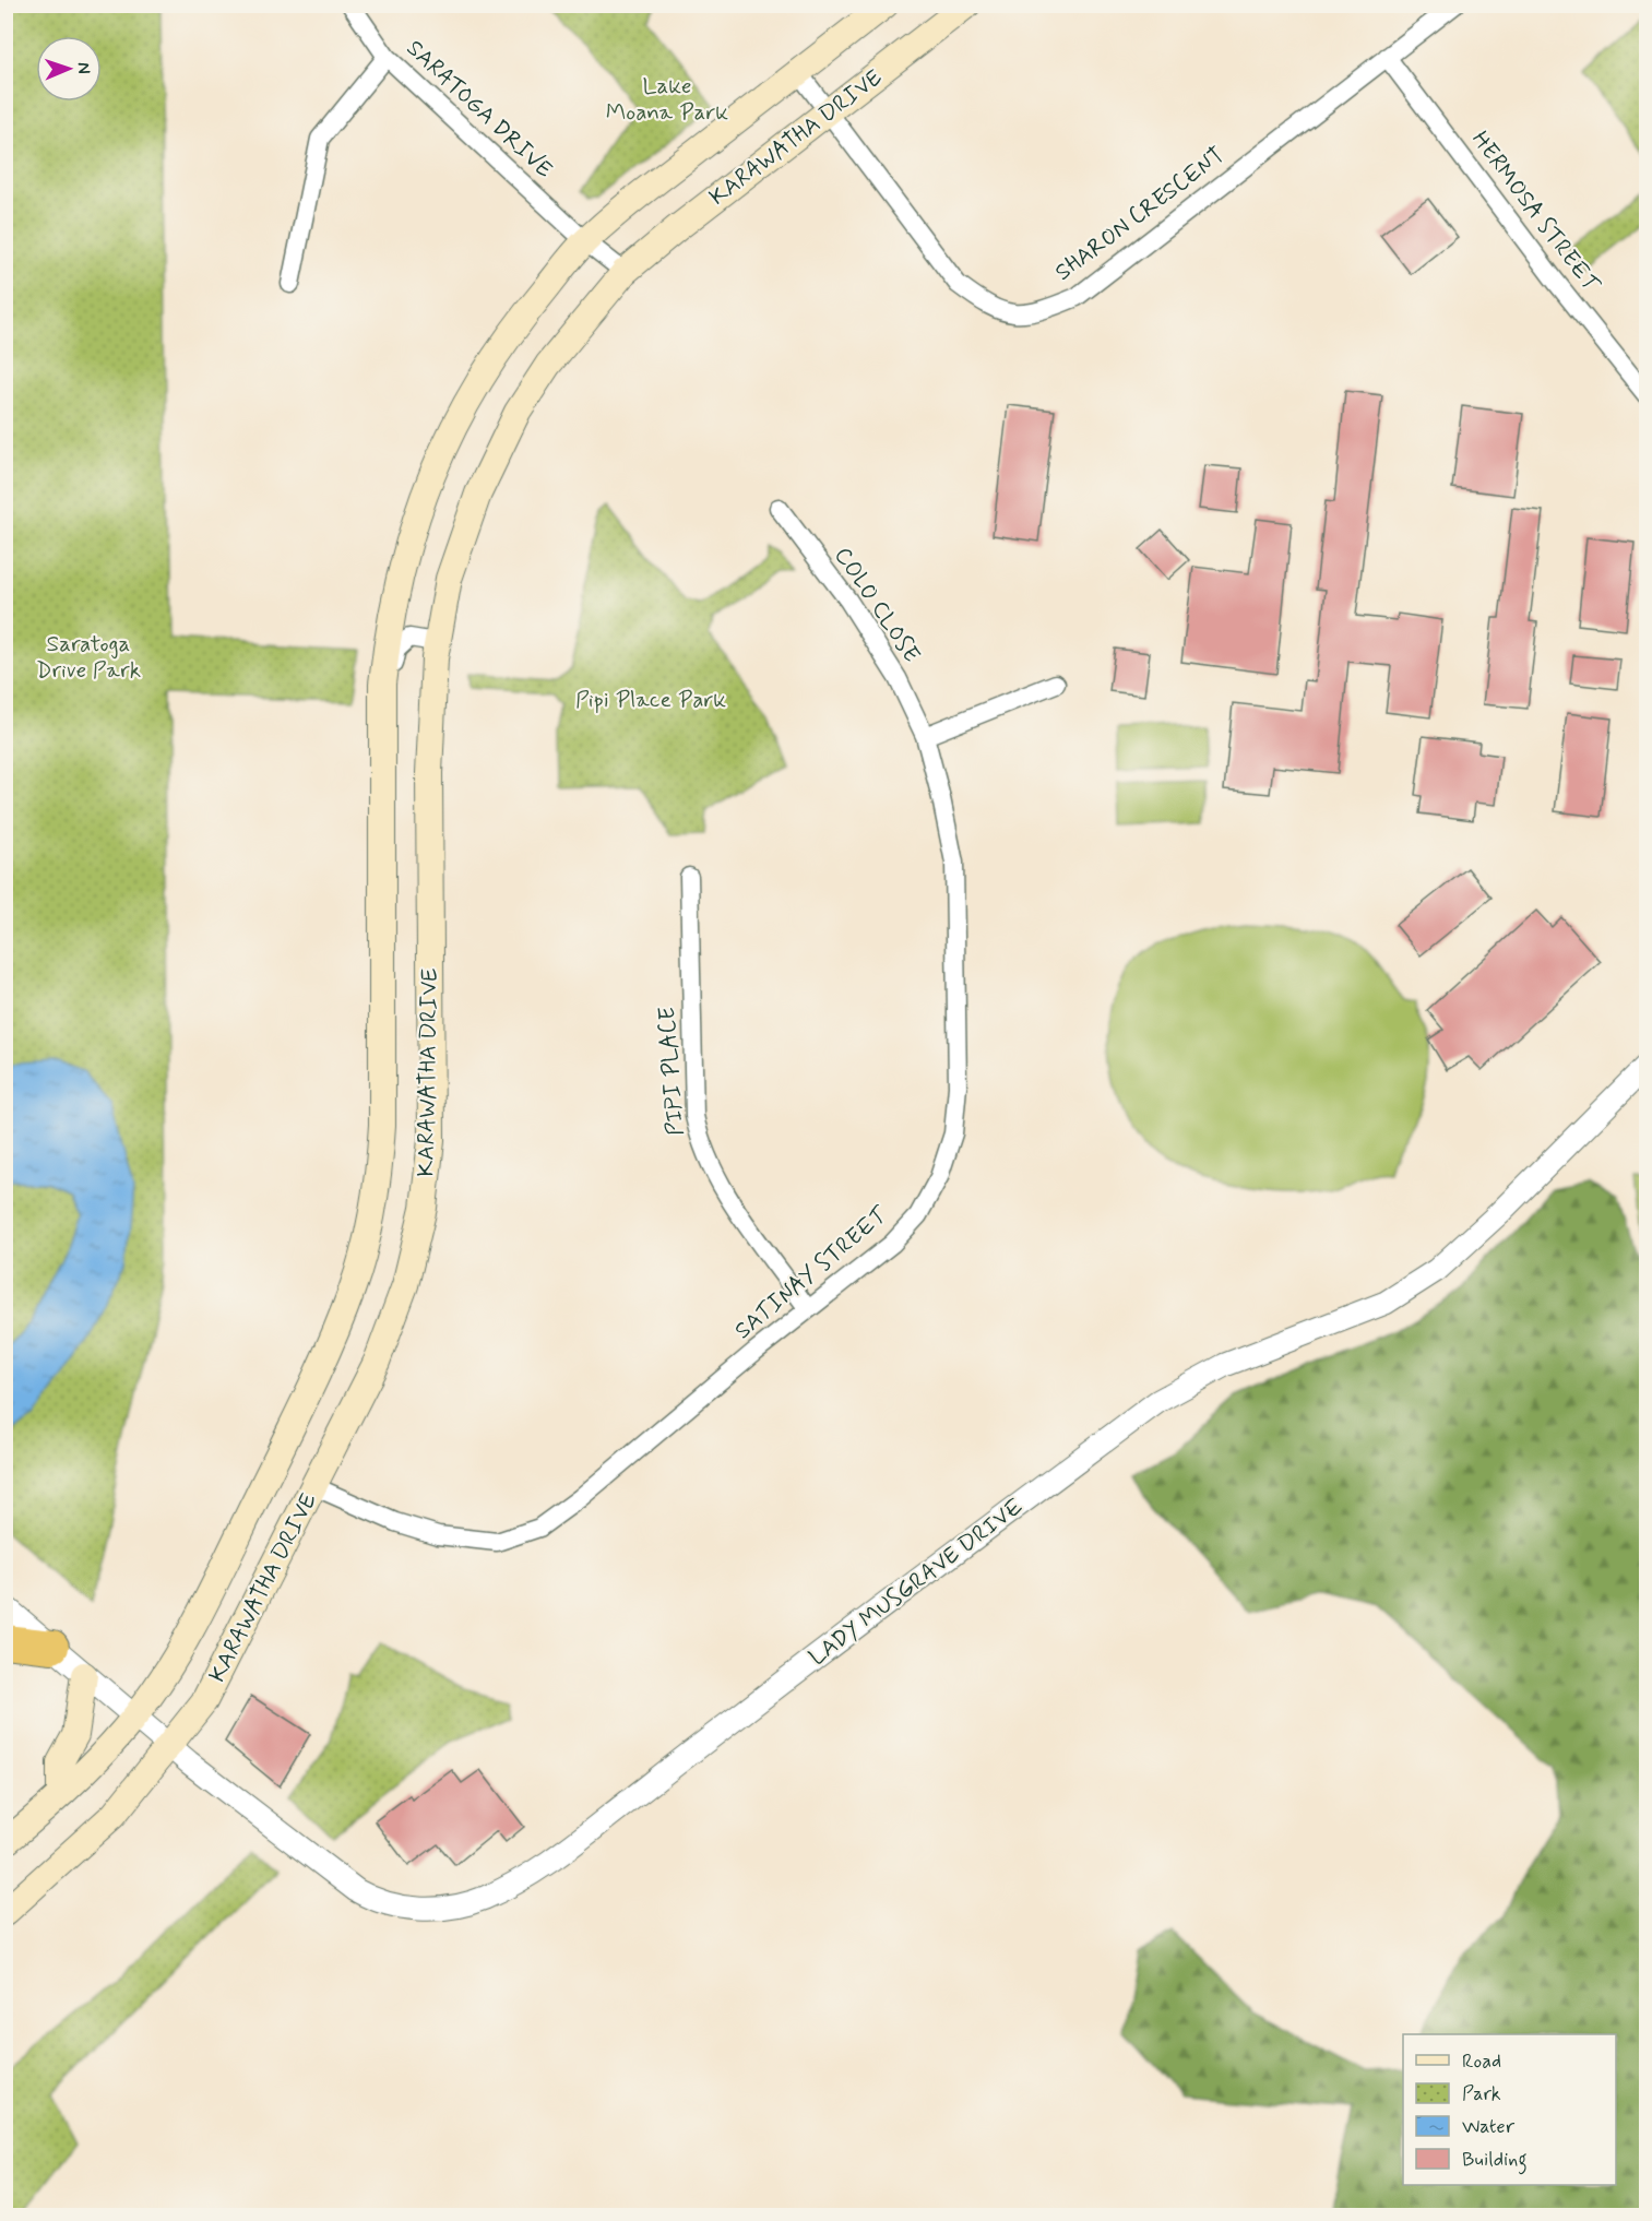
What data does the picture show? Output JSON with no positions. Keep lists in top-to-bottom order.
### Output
{
  "streets": {
    "main road": ["KARAWATHA DRIVE"],
    "street": [
      "SARATOGA DRIVE",
      "HERMOSA STREET",
      "SHARON CRESCENT",
      "COLO CLOSE",
      "PIPI PLACE",
      "SATINAY STREET",
      "LADY MUSGRAVE DRIVE"
    ]
  },
  "crossings": [
    ["SARATOGA DRIVE", "KARAWATHA DRIVE"],
    ["KARAWATHA DRIVE", "SHARON CRESCENT"],
    ["KARAWATHA DRIVE", "SATINAY STREET"],
    ["KARAWATHA DRIVE", "LADY MUSGRAVE DRIVE"],
    ["HERMOSA STREET", "SHARON CRESCENT"],
    ["COLO CLOSE", "SATINAY STREET"],
    ["PIPI PLACE", "SATINAY STREET"]
  ],
  "parks": ["Lake Moana Park", "Saratoga Drive Park", "Pipi Place Park"],
  "legend": [
    "Road",
    "Park",
    "Water",
    "Building"
  ],
  "north": "right"
}
